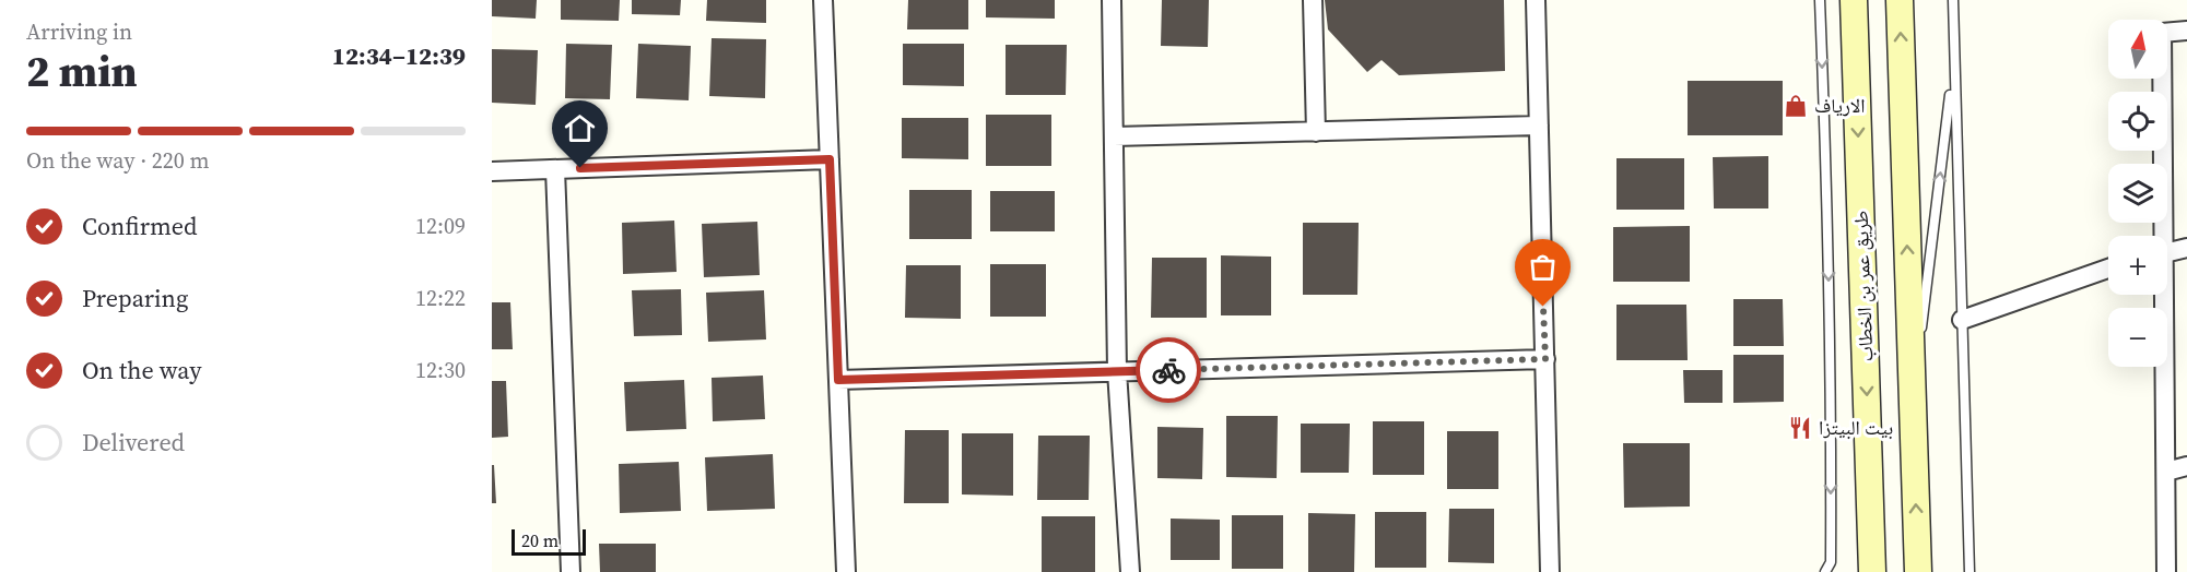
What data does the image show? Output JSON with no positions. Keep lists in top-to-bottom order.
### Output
{
  "streets": {
    "main road": ["طريق عمر بن الخطاب"]
  },
  "places": {
    "shop": ["الارياف"],
    "restaurant": ["بيت البيتزا"]
  },
  "scale_bar": "20 m",
  "north": "top",
  "page": {
    "heading": ["2 min", "Arriving in", "12:34–12:39"],
    "map_buttons": ["+", "−"],
    "bar": "On the way · 220 m",
    "list": [
      ["Confirmed", "12:09"],
      ["Preparing", "12:22"],
      ["On the way", "12:30"],
      "Delivered"
    ],
    "scale": "20 m"
  }
}
